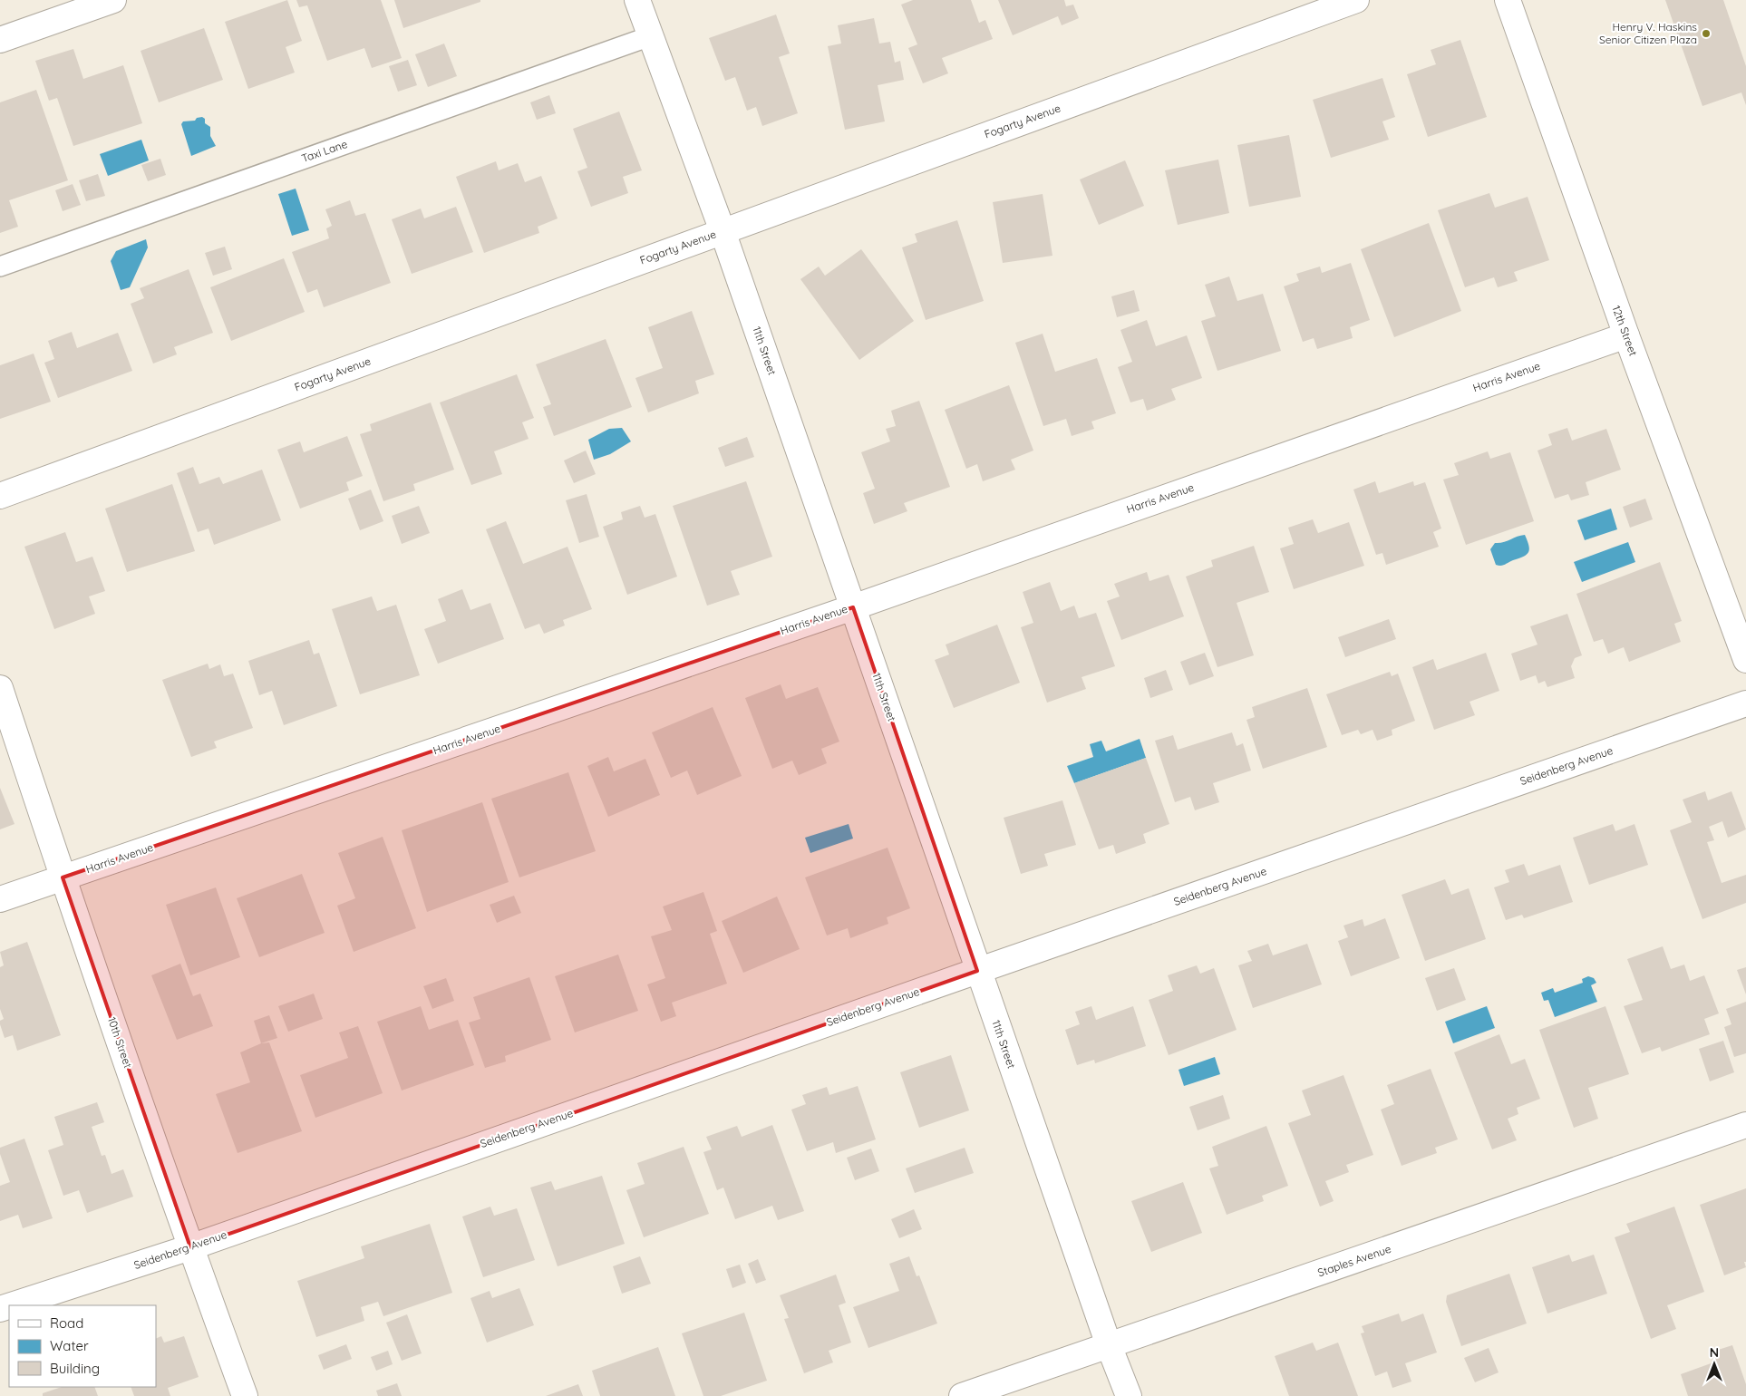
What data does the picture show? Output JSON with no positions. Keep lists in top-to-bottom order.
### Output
{
  "streets": {
    "street": [
      "Fogarty Avenue",
      "12th Street",
      "11th Street",
      "Harris Avenue",
      "Seidenberg Avenue",
      "10th Street",
      "Staples Avenue"
    ],
    "lane": ["Taxi Lane"]
  },
  "crossings": [
    ["Fogarty Avenue", "11th Street"],
    ["Taxi Lane", "11th Street"],
    ["12th Street", "Harris Avenue"],
    ["11th Street", "Harris Avenue"],
    ["11th Street", "Seidenberg Avenue"],
    ["11th Street", "Staples Avenue"],
    ["Harris Avenue", "10th Street"],
    ["Seidenberg Avenue", "10th Street"]
  ],
  "places": ["Henry V. Haskins Senior Citizen Plaza"],
  "legend": ["Road", "Water", "Building"],
  "north": "top"
}
